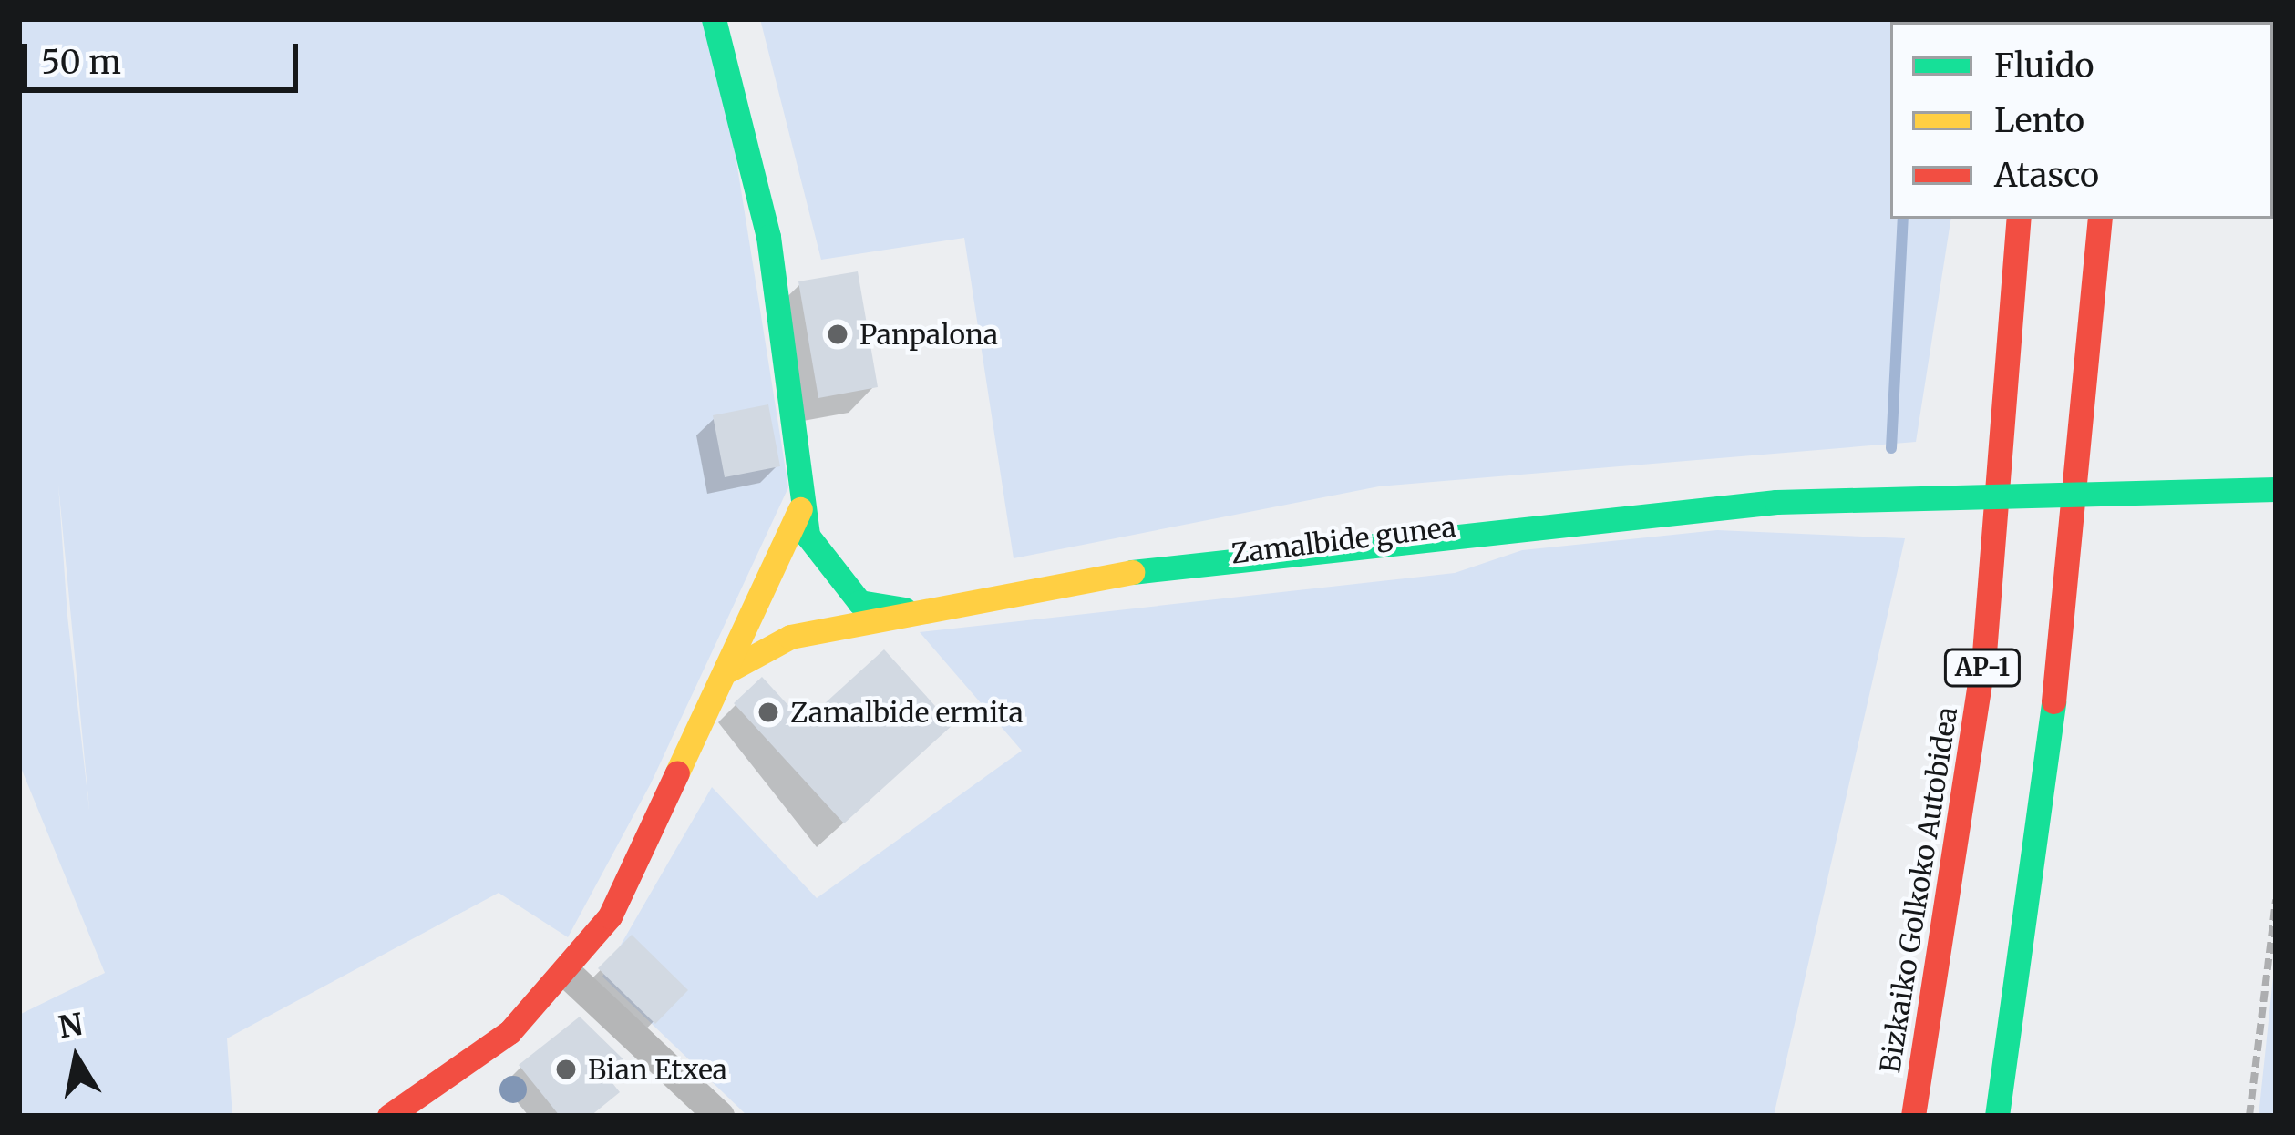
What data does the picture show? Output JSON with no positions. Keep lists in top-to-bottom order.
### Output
{
  "streets": {
    "main road": ["Zamalbide gunea", "AP-1", "Bizkaiko Golkoko Autobidea"]
  },
  "places": ["Panpalona", "Zamalbide ermita", "Bian Etxea"],
  "legend": ["Fluido", "Lento", "Atasco"],
  "scale_bar": "50 m",
  "north": "top"
}
